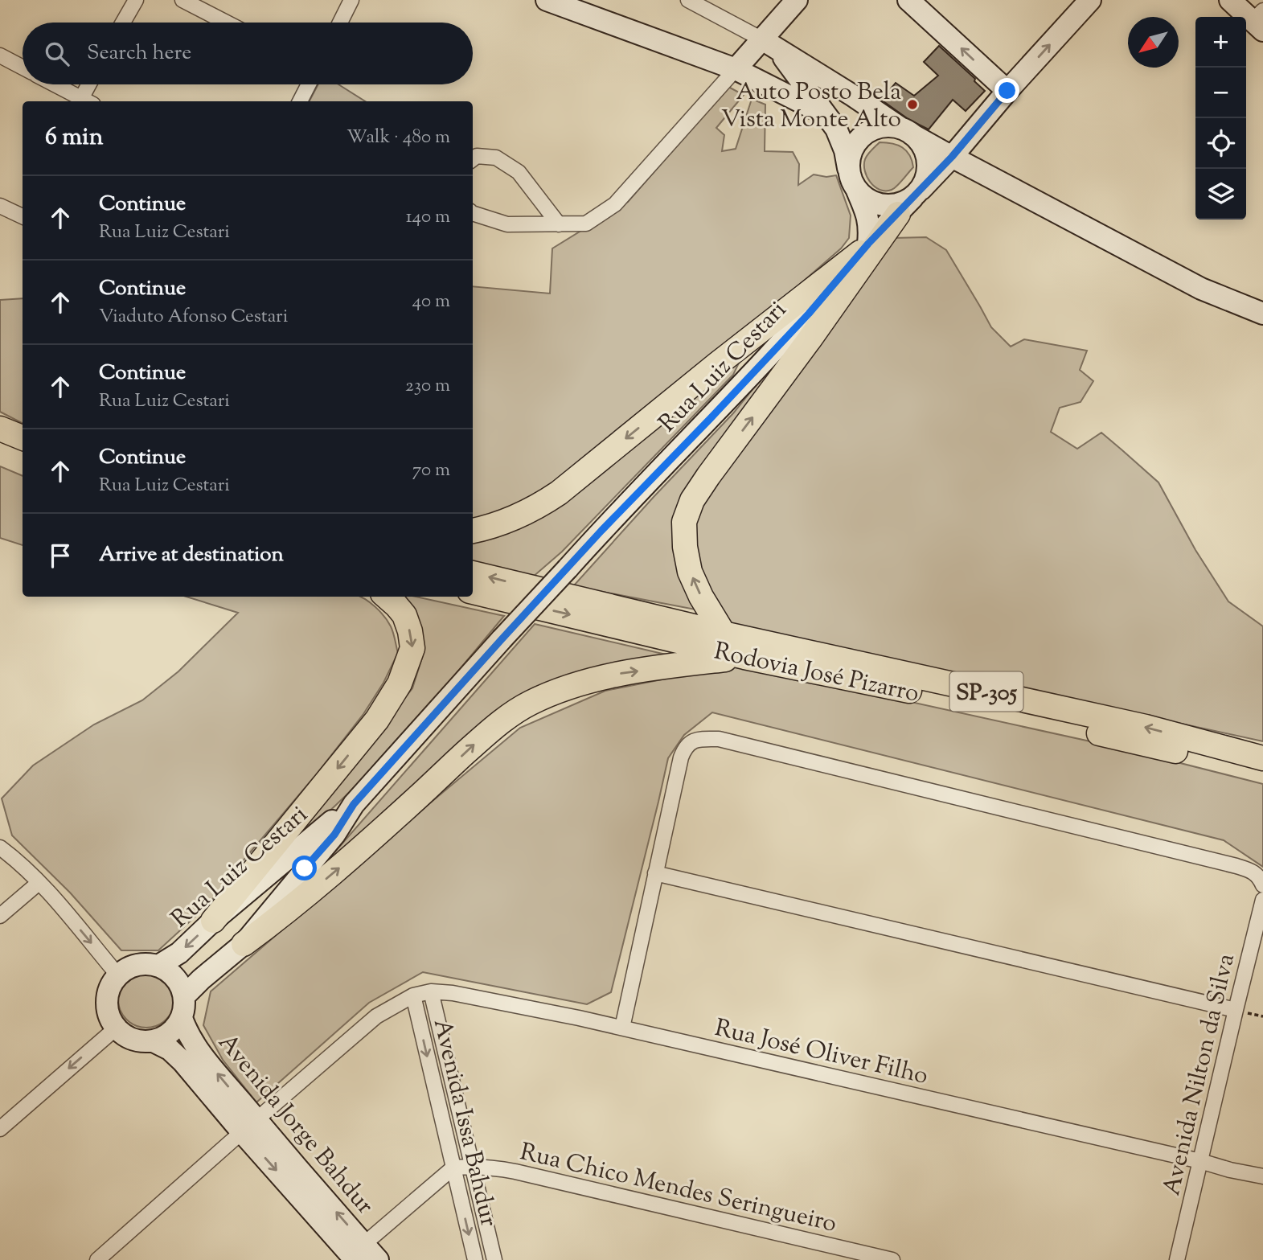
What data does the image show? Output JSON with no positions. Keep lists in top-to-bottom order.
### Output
{
  "streets": {
    "main road": ["Rodovia José Pizarro", "SP-305"],
    "street": [
      "Rua Luiz Cestari",
      "Rua José Oliver Filho",
      "Avenida Nilton da Silva",
      "Avenida Issa Bahdur",
      "Avenida Jorge Bahdur",
      "Rua Chico Mendes Seringueiro"
    ]
  },
  "crossings": [
    ["Rua Luiz Cestari", "Avenida Jorge Bahdur"],
    ["Rua José Oliver Filho", "Avenida Nilton da Silva"],
    ["Rua José Oliver Filho", "Avenida Issa Bahdur"],
    ["Rua José Oliver Filho", "Avenida Jorge Bahdur"],
    ["Avenida Issa Bahdur", "Rua Chico Mendes Seringueiro"]
  ],
  "places": ["Auto Posto Bela Vista Monte Alto"],
  "north": "bottom left",
  "page": {
    "map_buttons": ["+", "−"],
    "search": "Search here",
    "heading": ["6 min", "Walk · 480 m"],
    "list": [
      ["Continue", "Rua Luiz Cestari", "140 m"],
      ["Continue", "Viaduto Afonso Cestari", "40 m"],
      ["Continue", "Rua Luiz Cestari", "230 m"],
      ["Continue", "Rua Luiz Cestari", "70 m"],
      "Arrive at destination"
    ]
  }
}
